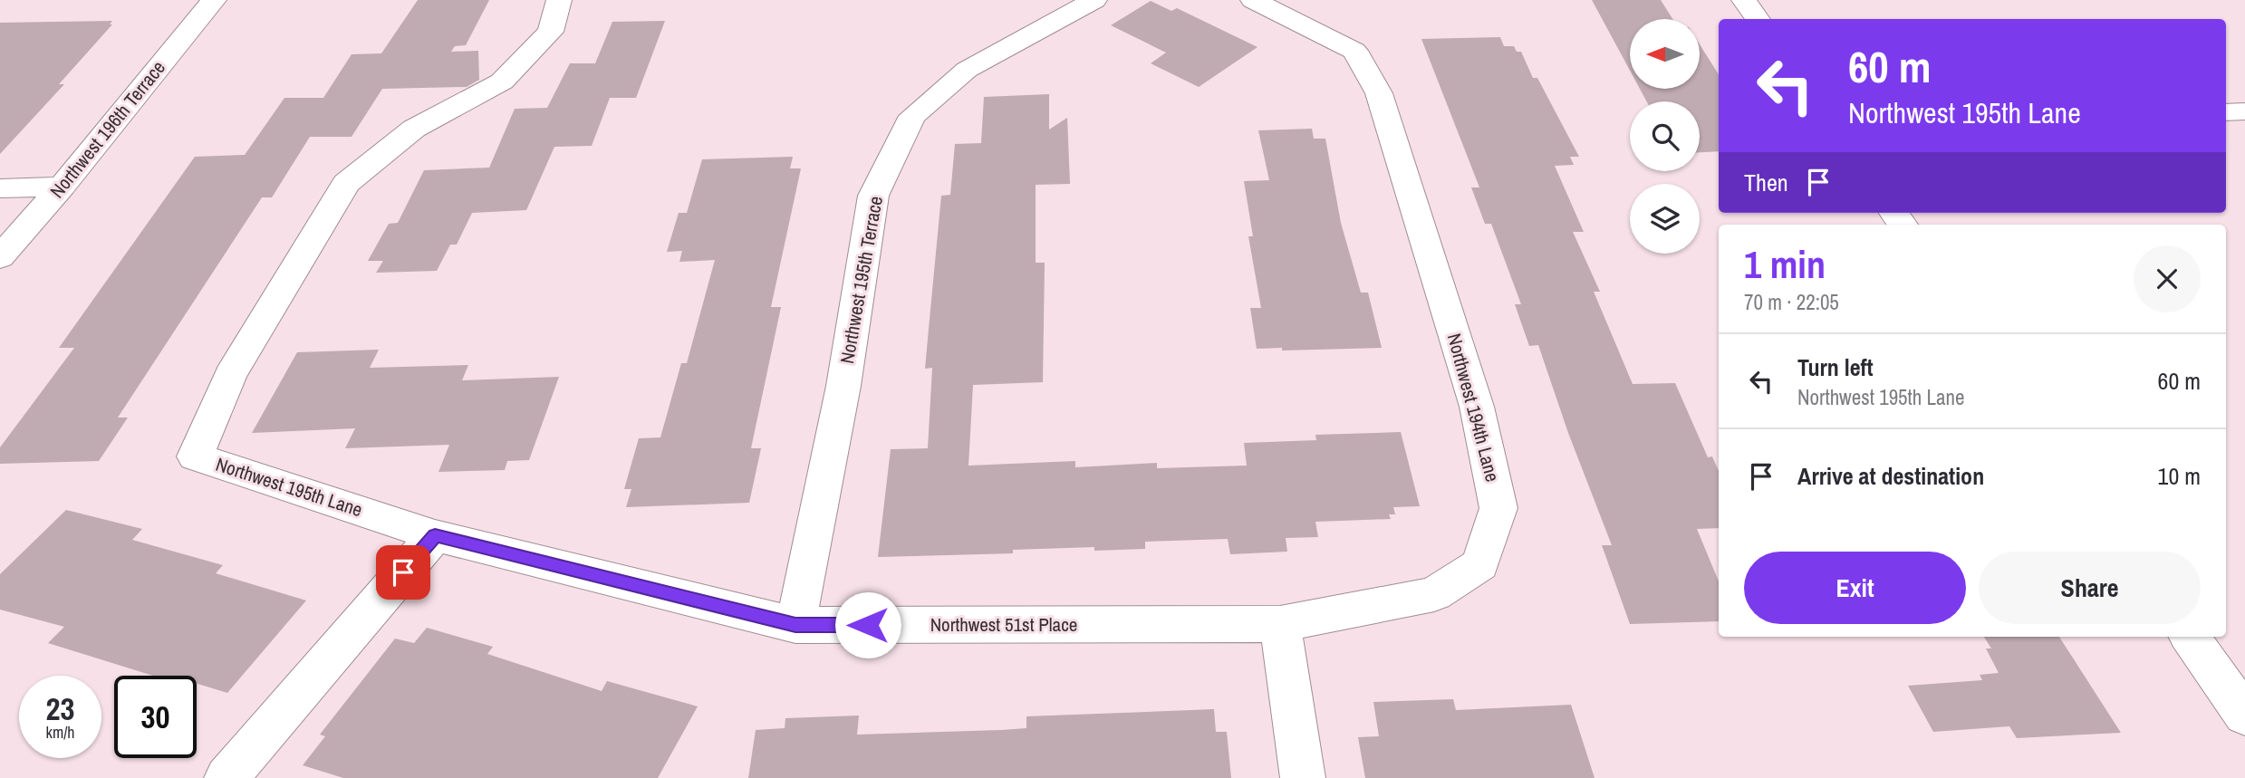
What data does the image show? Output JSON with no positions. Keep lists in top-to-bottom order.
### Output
{
  "streets": {
    "street": [
      "Northwest 196th Terrace",
      "Northwest 195th Terrace",
      "Northwest 194th Lane",
      "Northwest 195th Lane",
      "Northwest 51st Place"
    ]
  },
  "crossings": [
    ["Northwest 195th Terrace", "Northwest 51st Place"],
    ["Northwest 194th Lane", "Northwest 51st Place"],
    ["Northwest 195th Lane", "Northwest 51st Place"]
  ],
  "north": "left",
  "page": {
    "turn": ["60 m", "Northwest 195th Lane"],
    "then": "Then",
    "heading": ["1 min", "70 m · 22:05"],
    "list": [
      {
        "name": "Turn left",
        "note": "Northwest 195th Lane",
        "value": "60 m"
      },
      {
        "name": "Arrive at destination",
        "value": "10 m"
      }
    ],
    "buttons": ["Exit", "Share"],
    "speed": "23 km/h",
    "limit": "30"
  }
}
